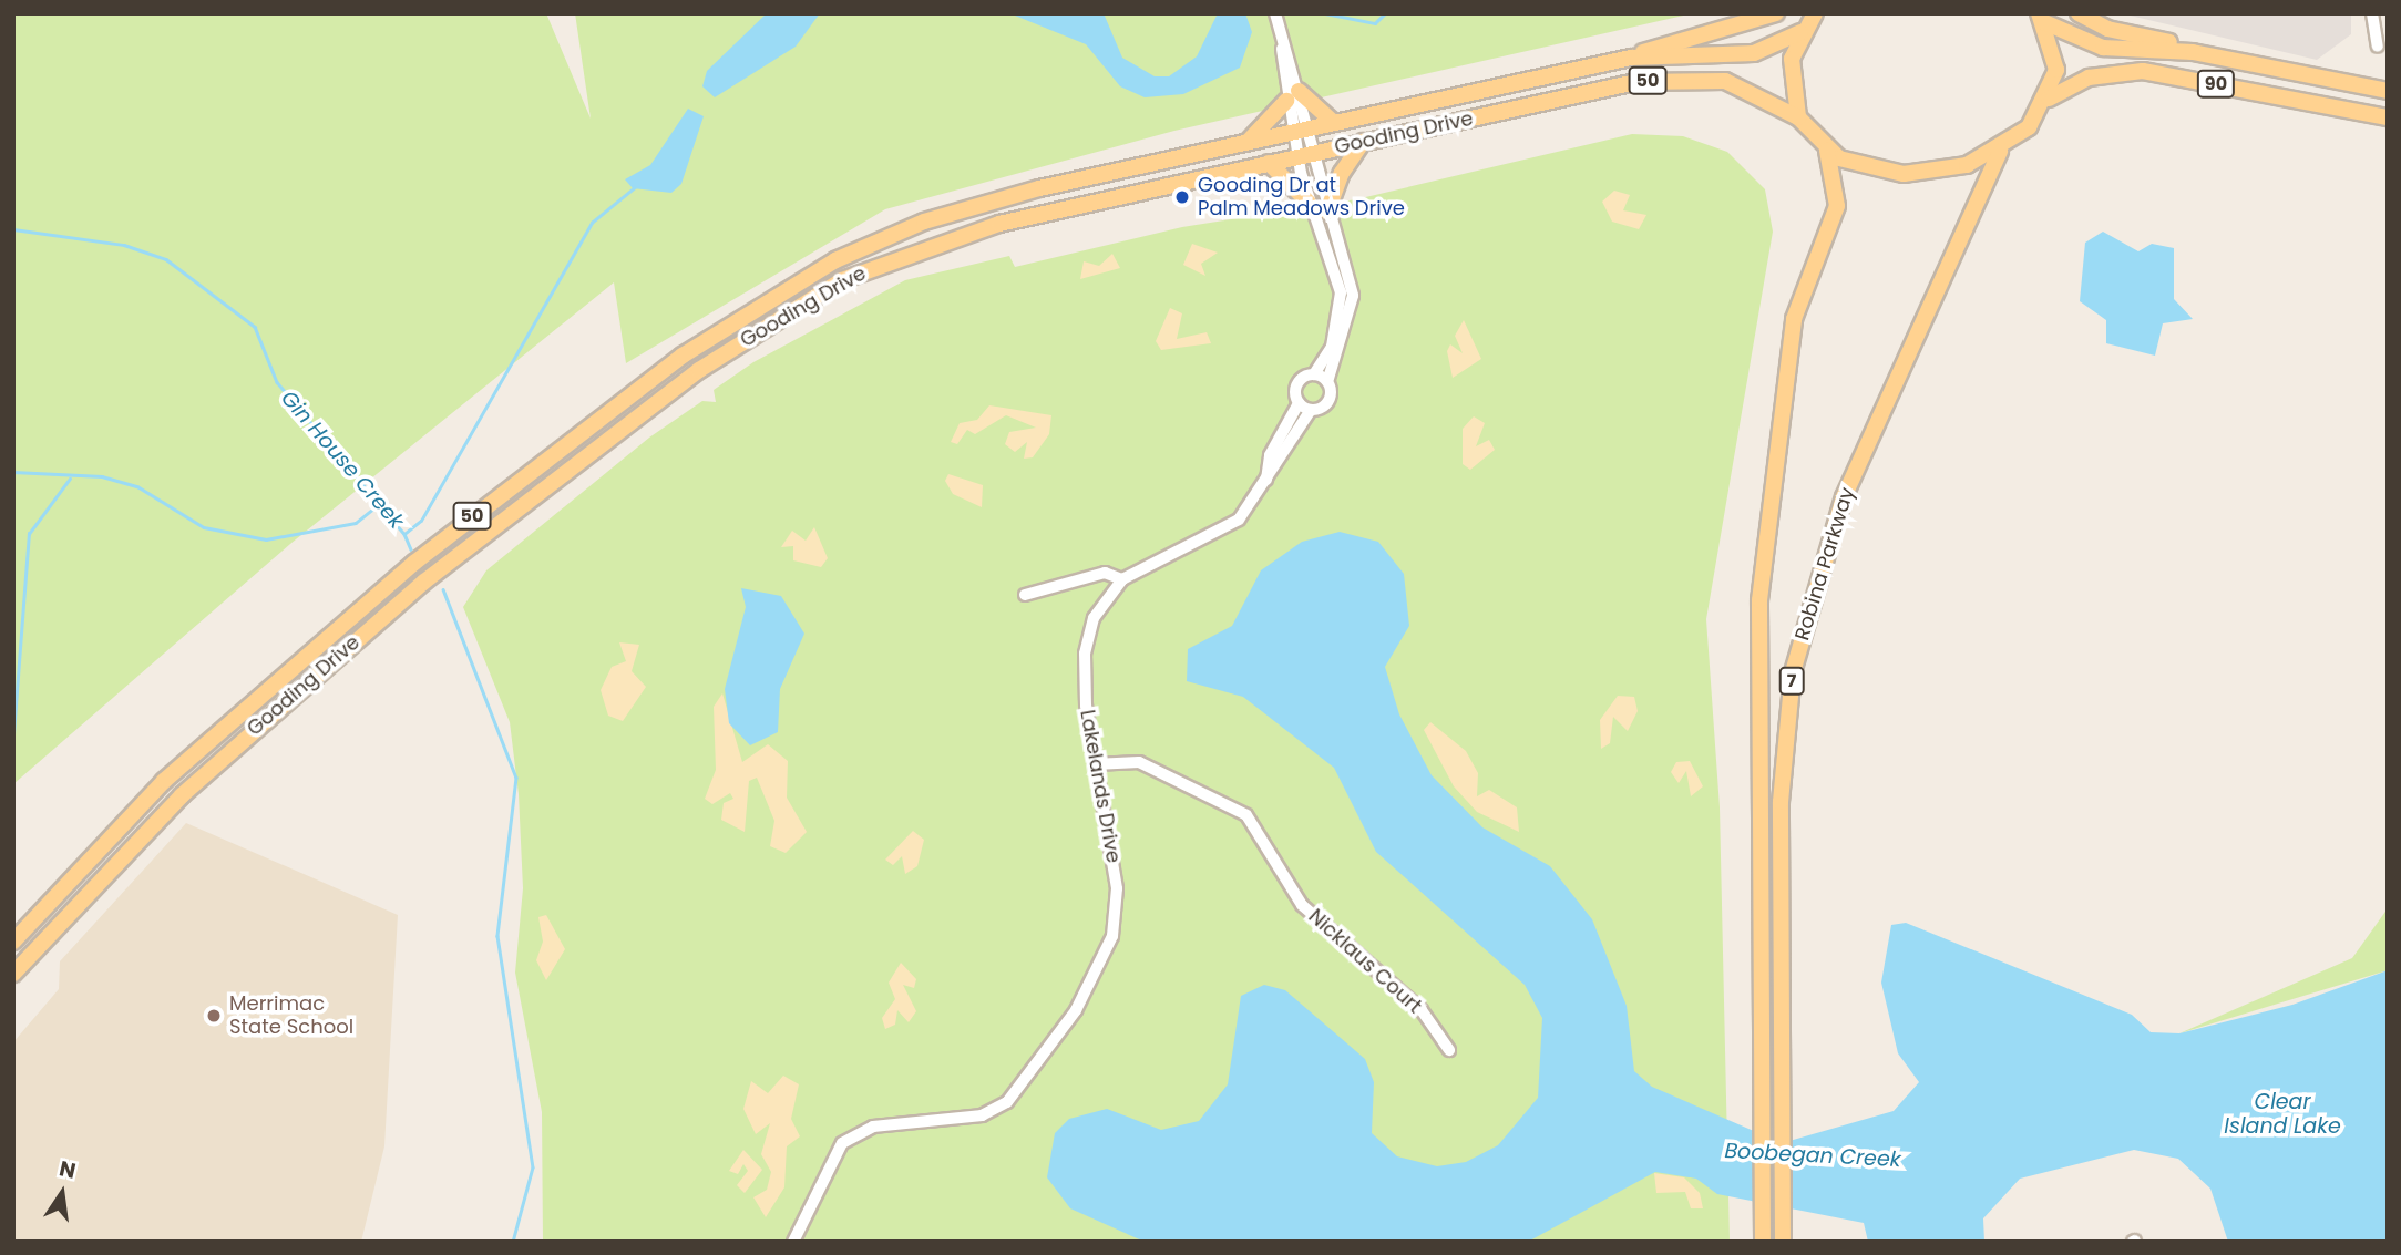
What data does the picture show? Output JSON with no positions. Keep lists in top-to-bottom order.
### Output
{
  "streets": {
    "main road": [
      "50",
      "90",
      "Gooding Drive",
      "Robina Parkway",
      "7"
    ],
    "street": ["Lakelands Drive", "Nicklaus Court"]
  },
  "crossings": [
    ["90", "Robina Parkway"],
    ["90", "7"],
    ["Lakelands Drive", "Nicklaus Court"]
  ],
  "water": ["Gin House Creek", "Clear Island Lake", "Boobegan Creek"],
  "places": ["Gooding Dr at Palm Meadows Drive", "Merrimac State School"],
  "north": "top"
}
